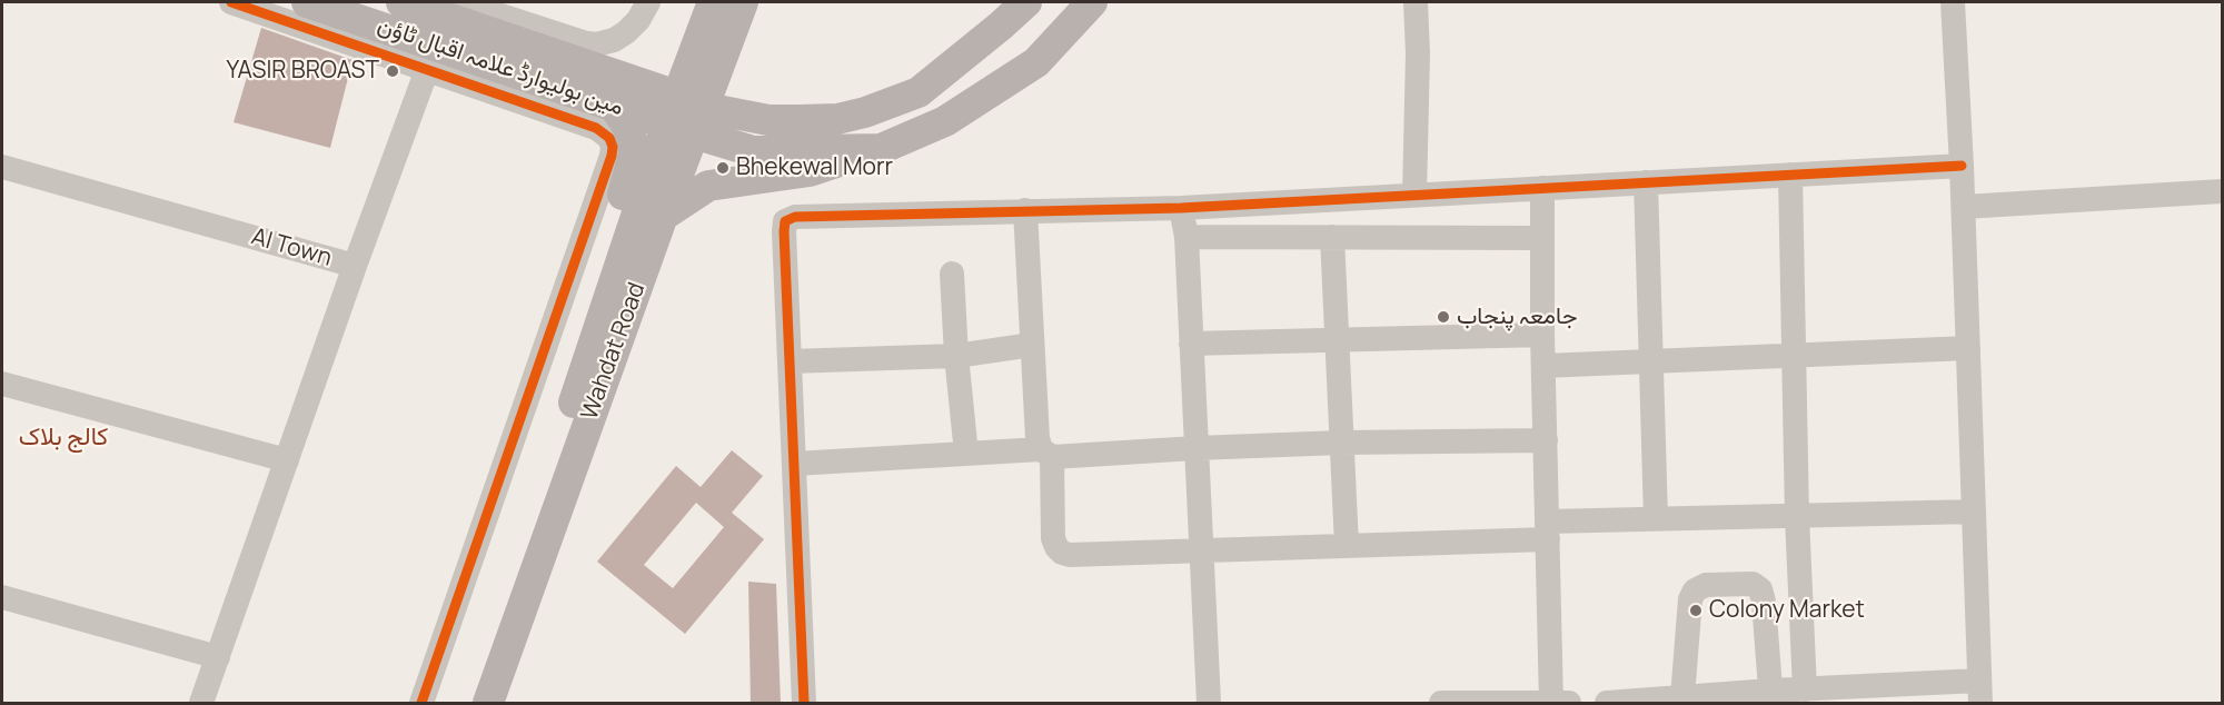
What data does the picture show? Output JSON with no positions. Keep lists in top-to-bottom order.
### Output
{
  "streets": {
    "main road": ["مین بولیوارڈ علامہ اقبال ٹاؤن", "Wahdat Road"],
    "street": ["AI Town"]
  },
  "crossings": [
    ["مین بولیوارڈ علامہ اقبال ٹاؤن", "AI Town"],
    ["مین بولیوارڈ علامہ اقبال ٹاؤن", "Wahdat Road"]
  ],
  "districts": ["کالج بلاک"],
  "places": [
    "YASIR BROAST",
    "Bhekewal Morr",
    "جامعہ پنجاب",
    "Colony Market"
  ]
}
